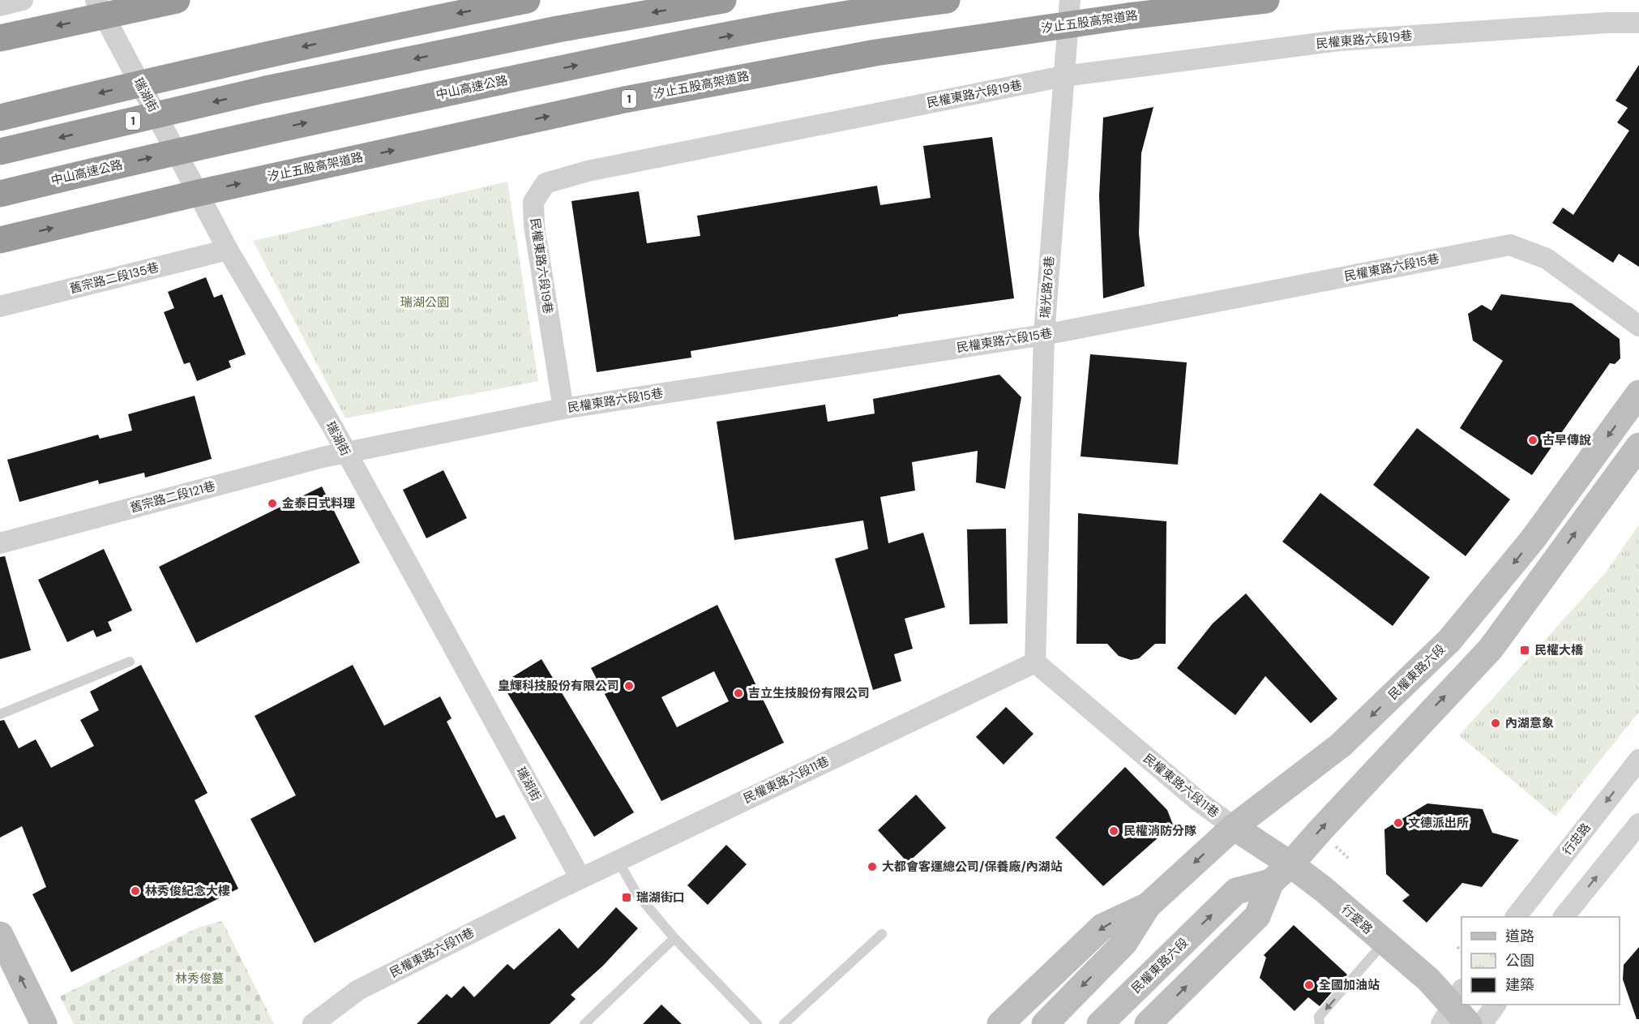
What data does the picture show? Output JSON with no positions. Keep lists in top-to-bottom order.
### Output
{
  "streets": {
    "highway": ["汐止五股高架道路", "中山高速公路", "1"],
    "main road": ["民權東路六段", "行愛路"],
    "street": [
      "民權東路六段19巷",
      "瑞湖街",
      "民權東路六段15巷",
      "舊宗路二段135巷",
      "瑞光路76巷",
      "舊宗路二段121巷",
      "民權東路六段11巷",
      "行忠路"
    ]
  },
  "crossings": [
    ["民權東路六段19巷", "民權東路六段15巷"],
    ["民權東路六段19巷", "瑞光路76巷"],
    ["瑞湖街", "民權東路六段15巷"],
    ["瑞湖街", "舊宗路二段135巷"],
    ["瑞湖街", "舊宗路二段121巷"],
    ["瑞湖街", "民權東路六段11巷"],
    ["民權東路六段15巷", "瑞光路76巷"],
    ["民權東路六段15巷", "舊宗路二段121巷"],
    ["瑞光路76巷", "民權東路六段11巷"],
    ["民權東路六段", "民權東路六段11巷"],
    ["民權東路六段", "行愛路"],
    ["民權東路六段11巷", "行愛路"]
  ],
  "parks": ["瑞湖公園", "林秀俊墓"],
  "places": {
    "other": [
      "古早傳說",
      "金泰日式料理",
      "皇輝科技股份有限公司",
      "吉立生技股份有限公司",
      "內湖意象",
      "文德派出所",
      "民權消防分隊",
      "大都會客運總公司/保養廠/內湖站",
      "林秀俊紀念大樓",
      "全國加油站"
    ],
    "transit": ["民權大橋", "瑞湖街口"]
  },
  "legend": ["道路", "公園", "建築"]
}
